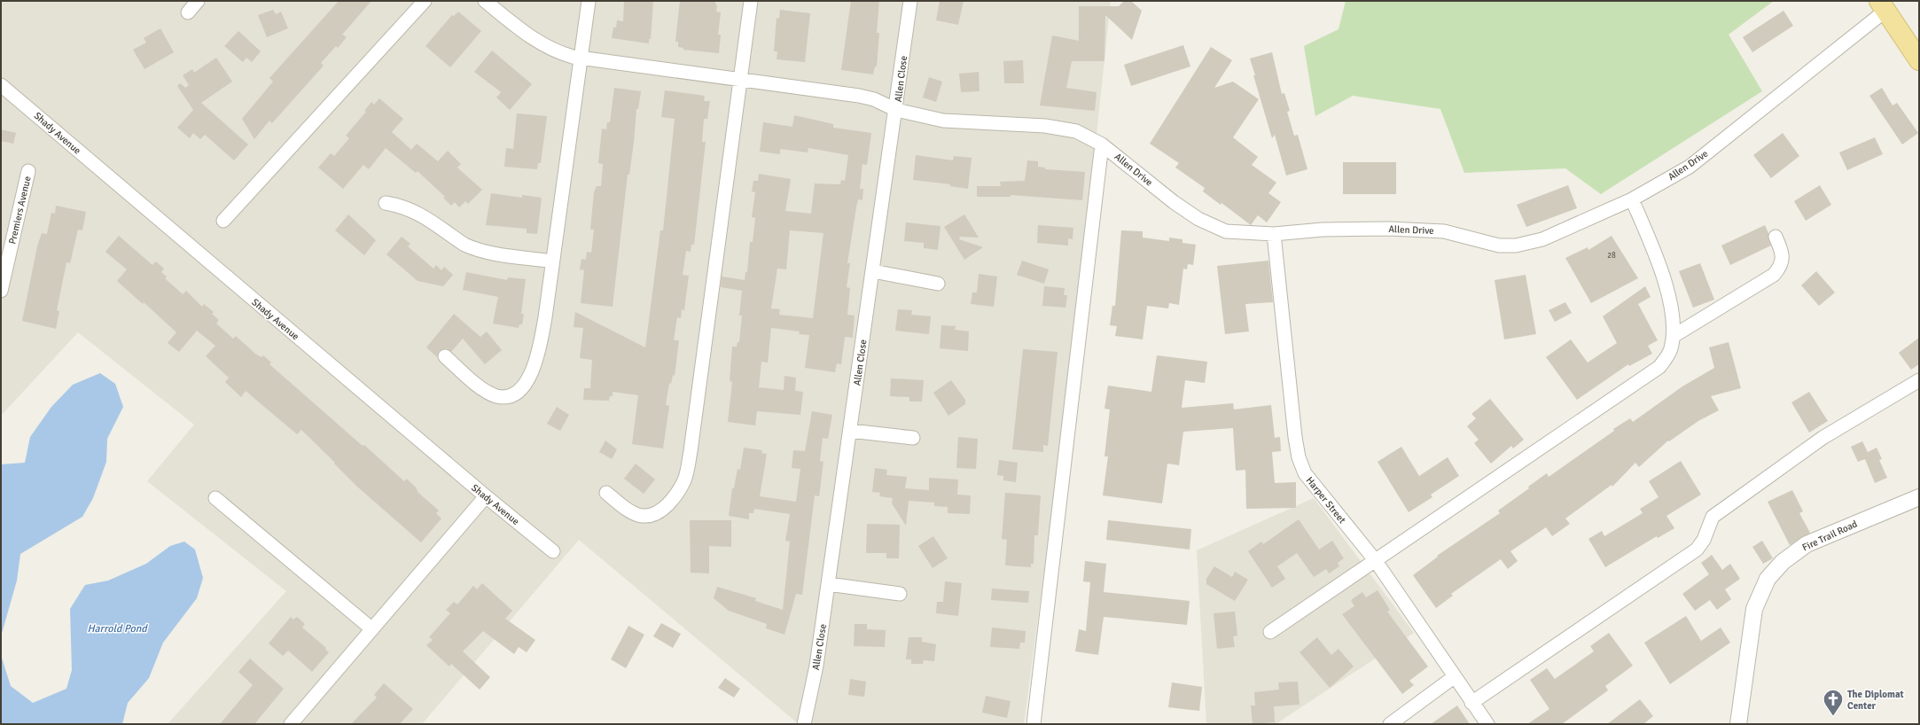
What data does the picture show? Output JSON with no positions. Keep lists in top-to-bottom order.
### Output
{
  "streets": {
    "street": [
      "Allen Close",
      "Shady Avenue",
      "Allen Drive",
      "Premiers Avenue",
      "Harper Street",
      "Fire Trail Road"
    ]
  },
  "crossings": [
    ["Allen Close", "Allen Drive"],
    ["Allen Drive", "Harper Street"]
  ],
  "water": ["Harrold Pond"],
  "places": {
    "church": ["The Diplomat Center"]
  },
  "house_numbers": ["28"]
}
